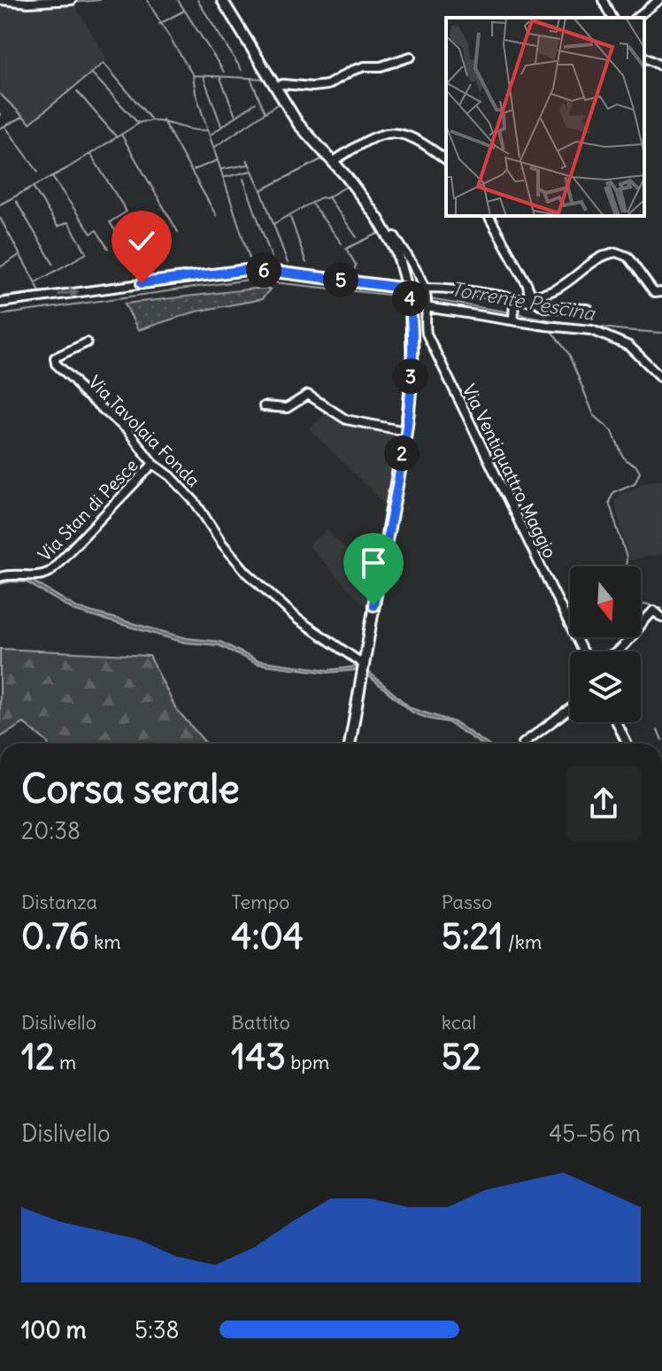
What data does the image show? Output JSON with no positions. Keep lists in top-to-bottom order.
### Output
{
  "streets": {
    "street": ["Via Tavolaia Fonda", "Via Ventiquattro Maggio", "Via Stan di Pesce"]
  },
  "crossings": [
    ["Via Tavolaia Fonda", "Via Stan di Pesce"]
  ],
  "water": ["Torrente Pescina"],
  "north": "bottom",
  "page": {
    "pins": [
      "6",
      "5",
      "4",
      "3",
      "2"
    ],
    "heading": ["Corsa serale", "20:38"],
    "stats": [
      ["Distanza", "0.76 km"],
      ["Tempo", "4:04"],
      ["Passo", "5:21 /km"],
      ["Dislivello", "12 m"],
      ["Battito", "143 bpm"],
      ["kcal", "52"]
    ],
    "chart": ["Dislivello", "45–56 m"],
    "list": [
      {
        "name": "100 m",
        "note": "5:38"
      }
    ]
  }
}
